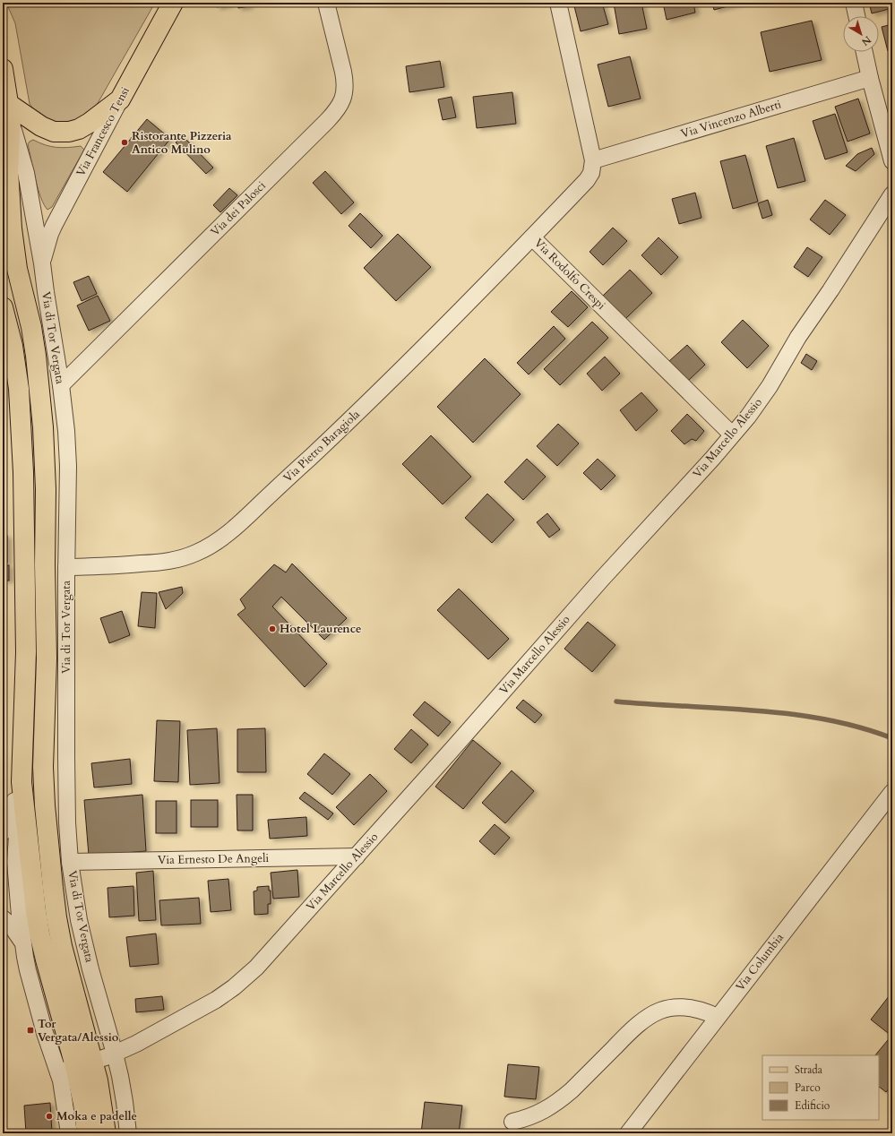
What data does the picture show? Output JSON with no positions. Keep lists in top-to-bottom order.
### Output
{
  "streets": {
    "main road": ["Via Francesco Tensi", "Via di Tor Vergata"],
    "street": [
      "Via Vincenzo Alberti",
      "Via dei Palosci",
      "Via Rodolfo Crespi",
      "Via Marcello Alessio",
      "Via Pietro Baragiola",
      "Via Ernesto De Angeli",
      "Via Columbia"
    ]
  },
  "crossings": [
    ["Via Vincenzo Alberti", "Via Rodolfo Crespi"],
    ["Via Francesco Tensi", "Via di Tor Vergata"],
    ["Via dei Palosci", "Via di Tor Vergata"],
    ["Via Rodolfo Crespi", "Via Marcello Alessio"],
    ["Via Rodolfo Crespi", "Via Pietro Baragiola"],
    ["Via di Tor Vergata", "Via Marcello Alessio"],
    ["Via di Tor Vergata", "Via Pietro Baragiola"],
    ["Via di Tor Vergata", "Via Ernesto De Angeli"],
    ["Via Marcello Alessio", "Via Ernesto De Angeli"]
  ],
  "places": {
    "other": ["Ristorante Pizzeria Antico Mulino", "Hotel Laurence", "Moka e padelle"],
    "transit": ["Tor Vergata/Alessio"]
  },
  "legend": ["Strada", "Parco", "Edificio"],
  "north": "bottom right"
}
